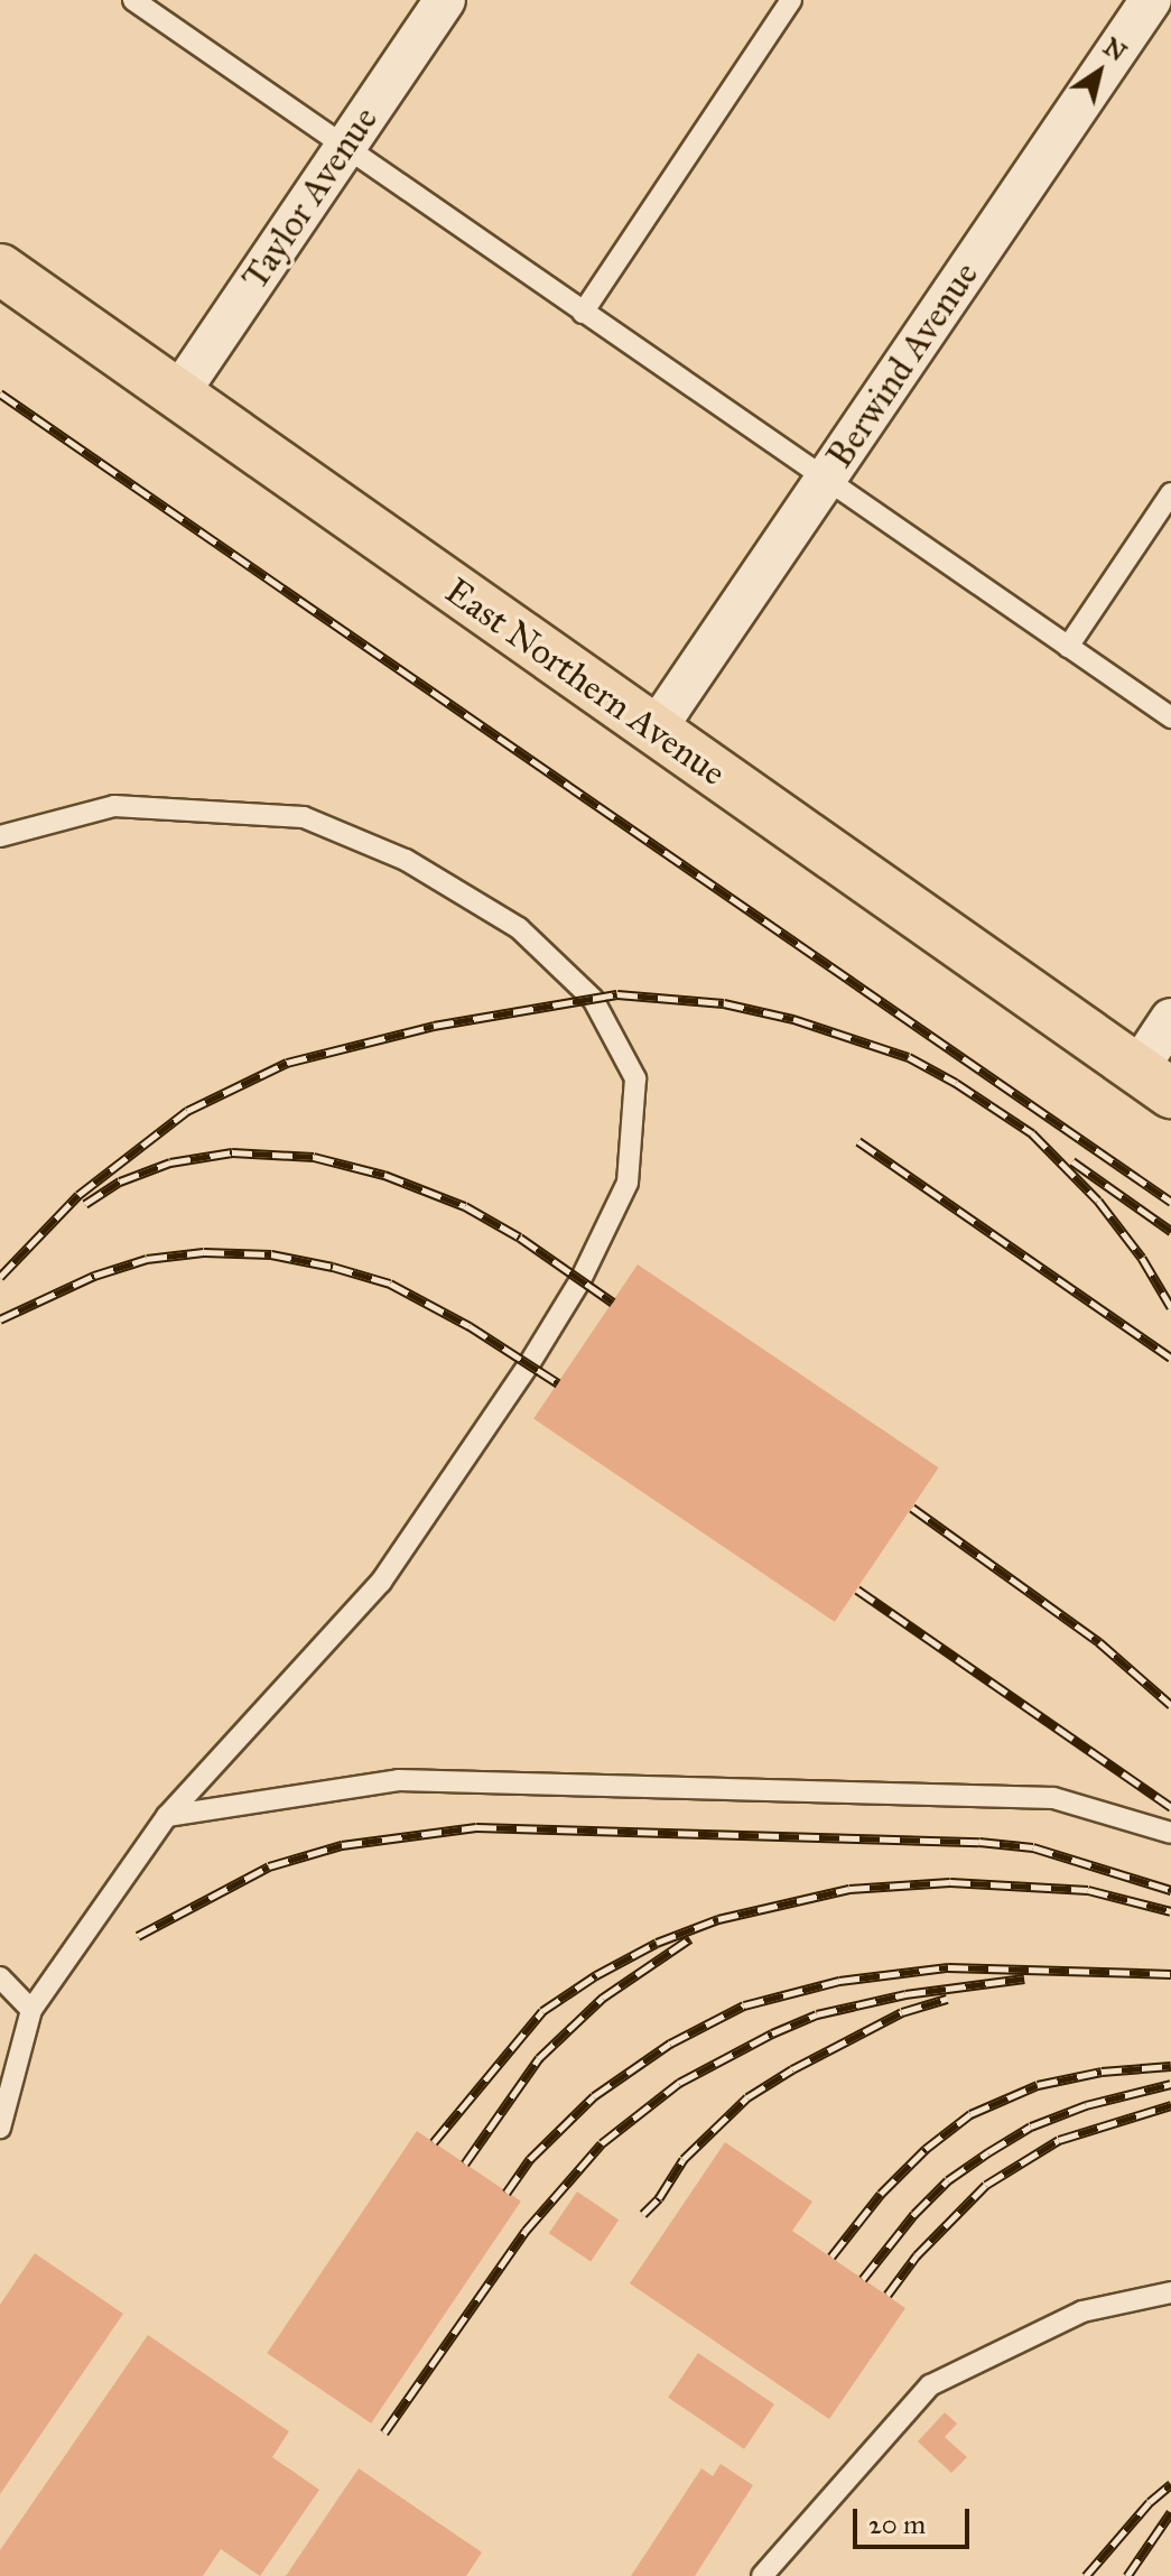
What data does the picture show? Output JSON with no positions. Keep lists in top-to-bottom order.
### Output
{
  "streets": {
    "main road": ["East Northern Avenue"],
    "street": ["Taylor Avenue", "Berwind Avenue"]
  },
  "crossings": [
    ["Taylor Avenue", "East Northern Avenue"],
    ["Berwind Avenue", "East Northern Avenue"]
  ],
  "scale_bar": "20 m",
  "north": "top right"
}
